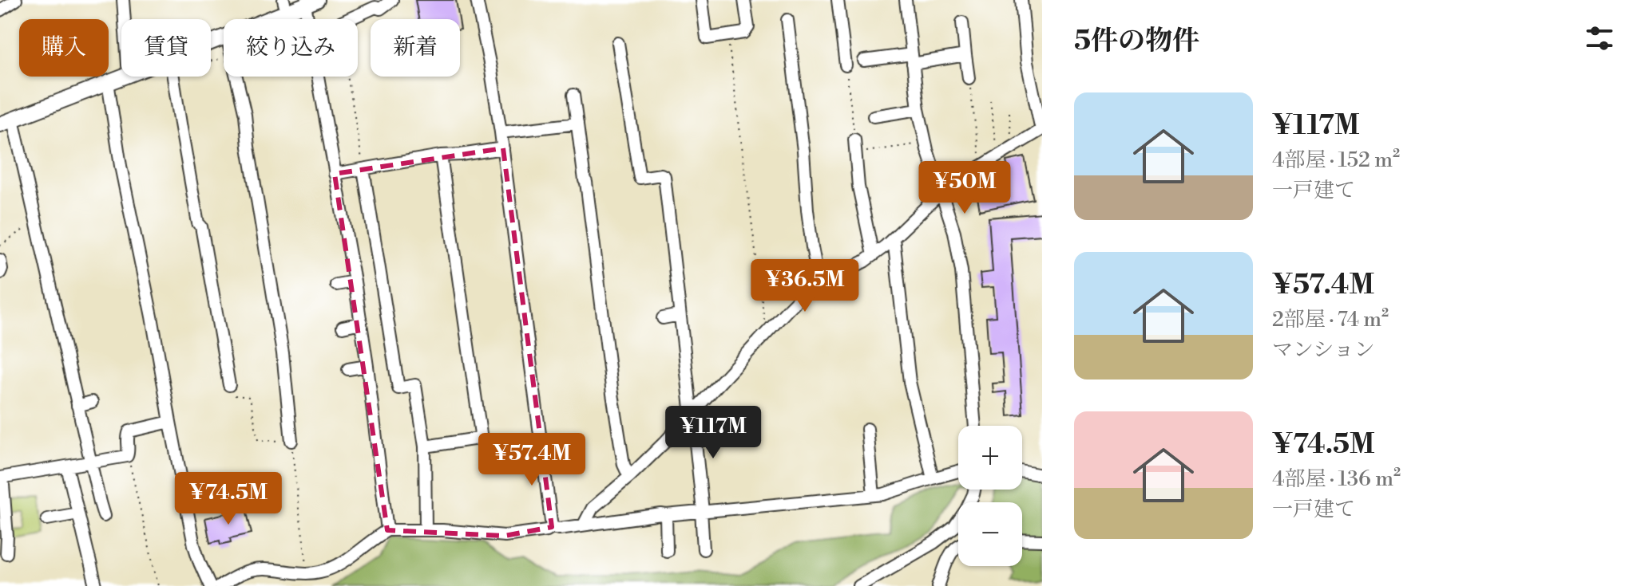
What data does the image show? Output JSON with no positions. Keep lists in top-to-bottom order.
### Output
{
  "page": {
    "heading": "5件の物件",
    "chip": [
      "購入",
      "賃貸",
      "絞り込み",
      "新着"
    ],
    "list": [
      {
        "name": "¥117M",
        "note": "4部屋 · 152 m² · 一戸建て"
      },
      {
        "name": "¥57.4M",
        "note": "2部屋 · 74 m² · マンション"
      },
      {
        "name": "¥74.5M",
        "note": "4部屋 · 136 m² · 一戸建て"
      }
    ],
    "price": [
      "¥50M",
      "¥36.5M",
      "¥117M",
      "¥57.4M",
      "¥74.5M"
    ],
    "map_buttons": ["+", "−"]
  }
}
